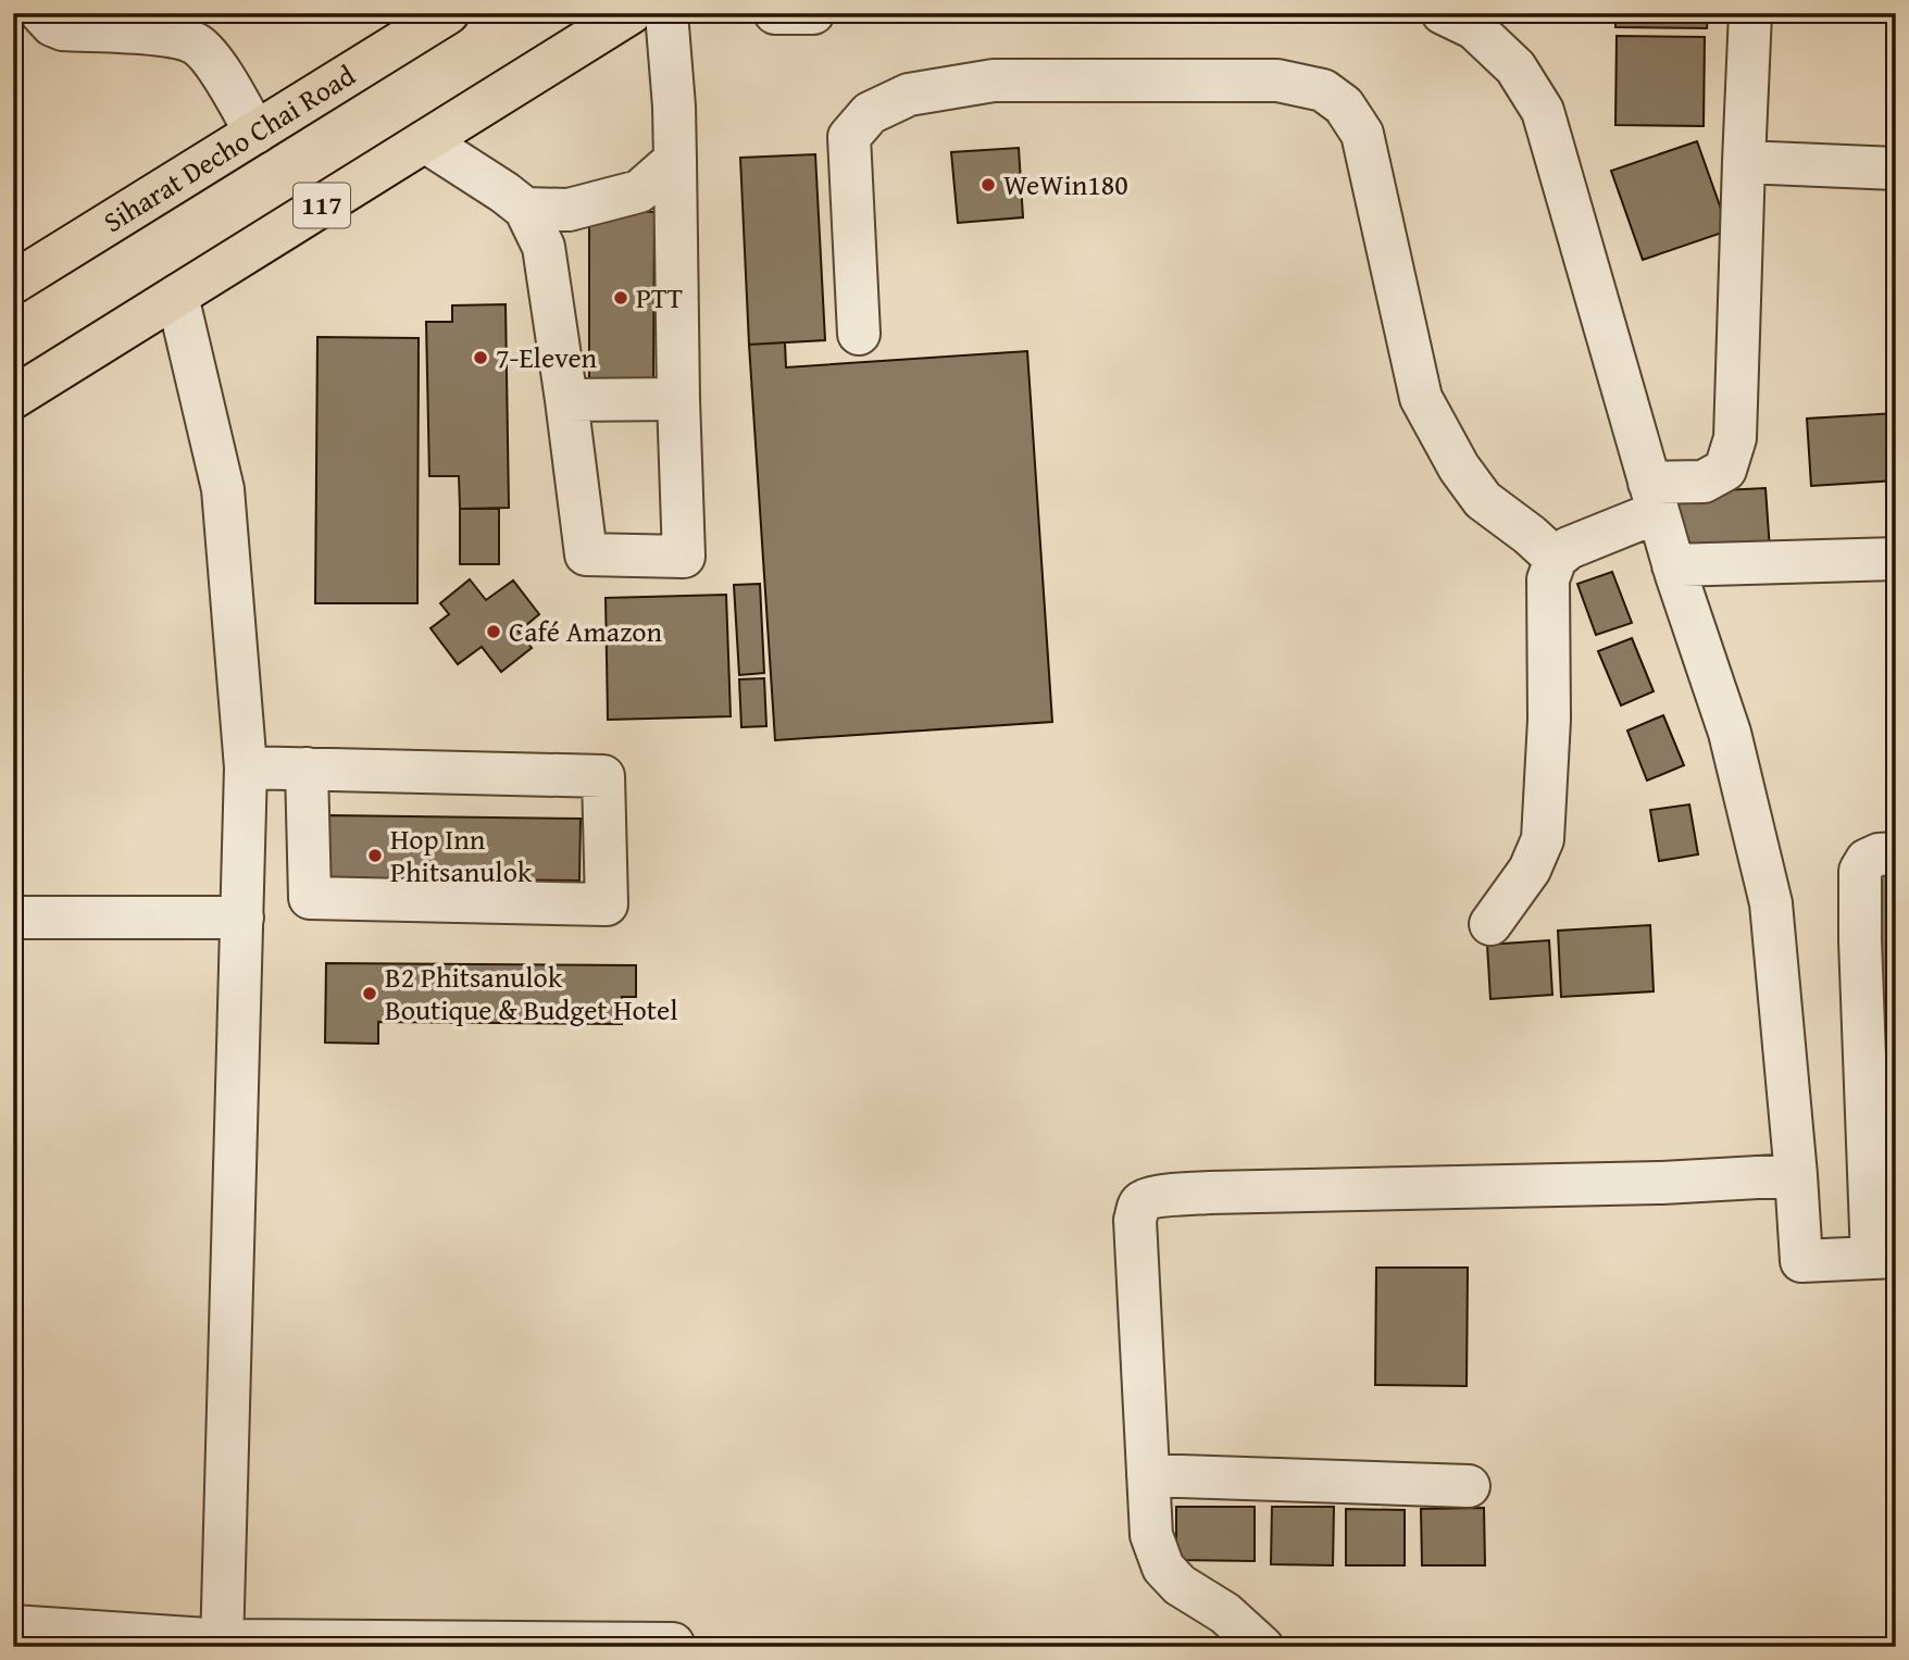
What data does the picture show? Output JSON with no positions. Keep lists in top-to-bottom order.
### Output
{
  "streets": {
    "main road": ["Siharat Decho Chai Road", "117"]
  },
  "places": [
    "WeWin180",
    "PTT",
    "7-Eleven",
    "Café Amazon",
    "Hop Inn Phitsanulok",
    "B2 Phitsanulok Boutique & Budget Hotel"
  ]
}
